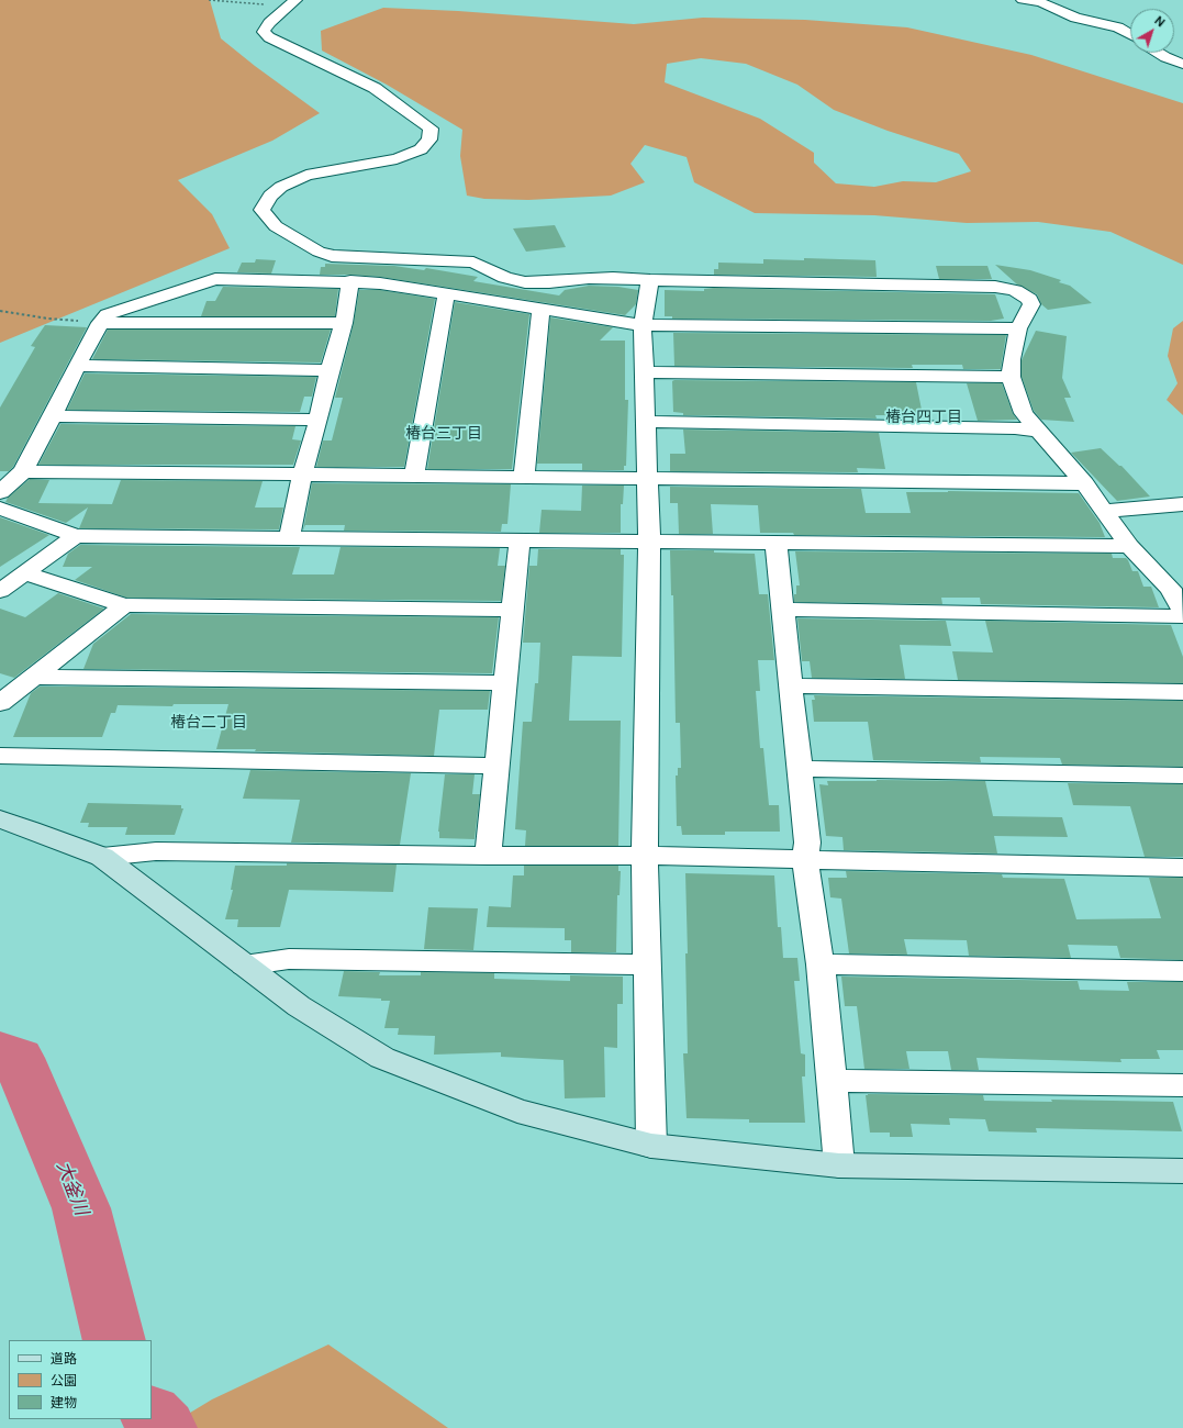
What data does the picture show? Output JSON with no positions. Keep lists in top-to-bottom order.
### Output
{
  "districts": ["椿台四丁目", "椿台三丁目", "椿台二丁目"],
  "water": ["大釜川"],
  "legend": ["道路", "公園", "建物"],
  "north": "top right"
}
